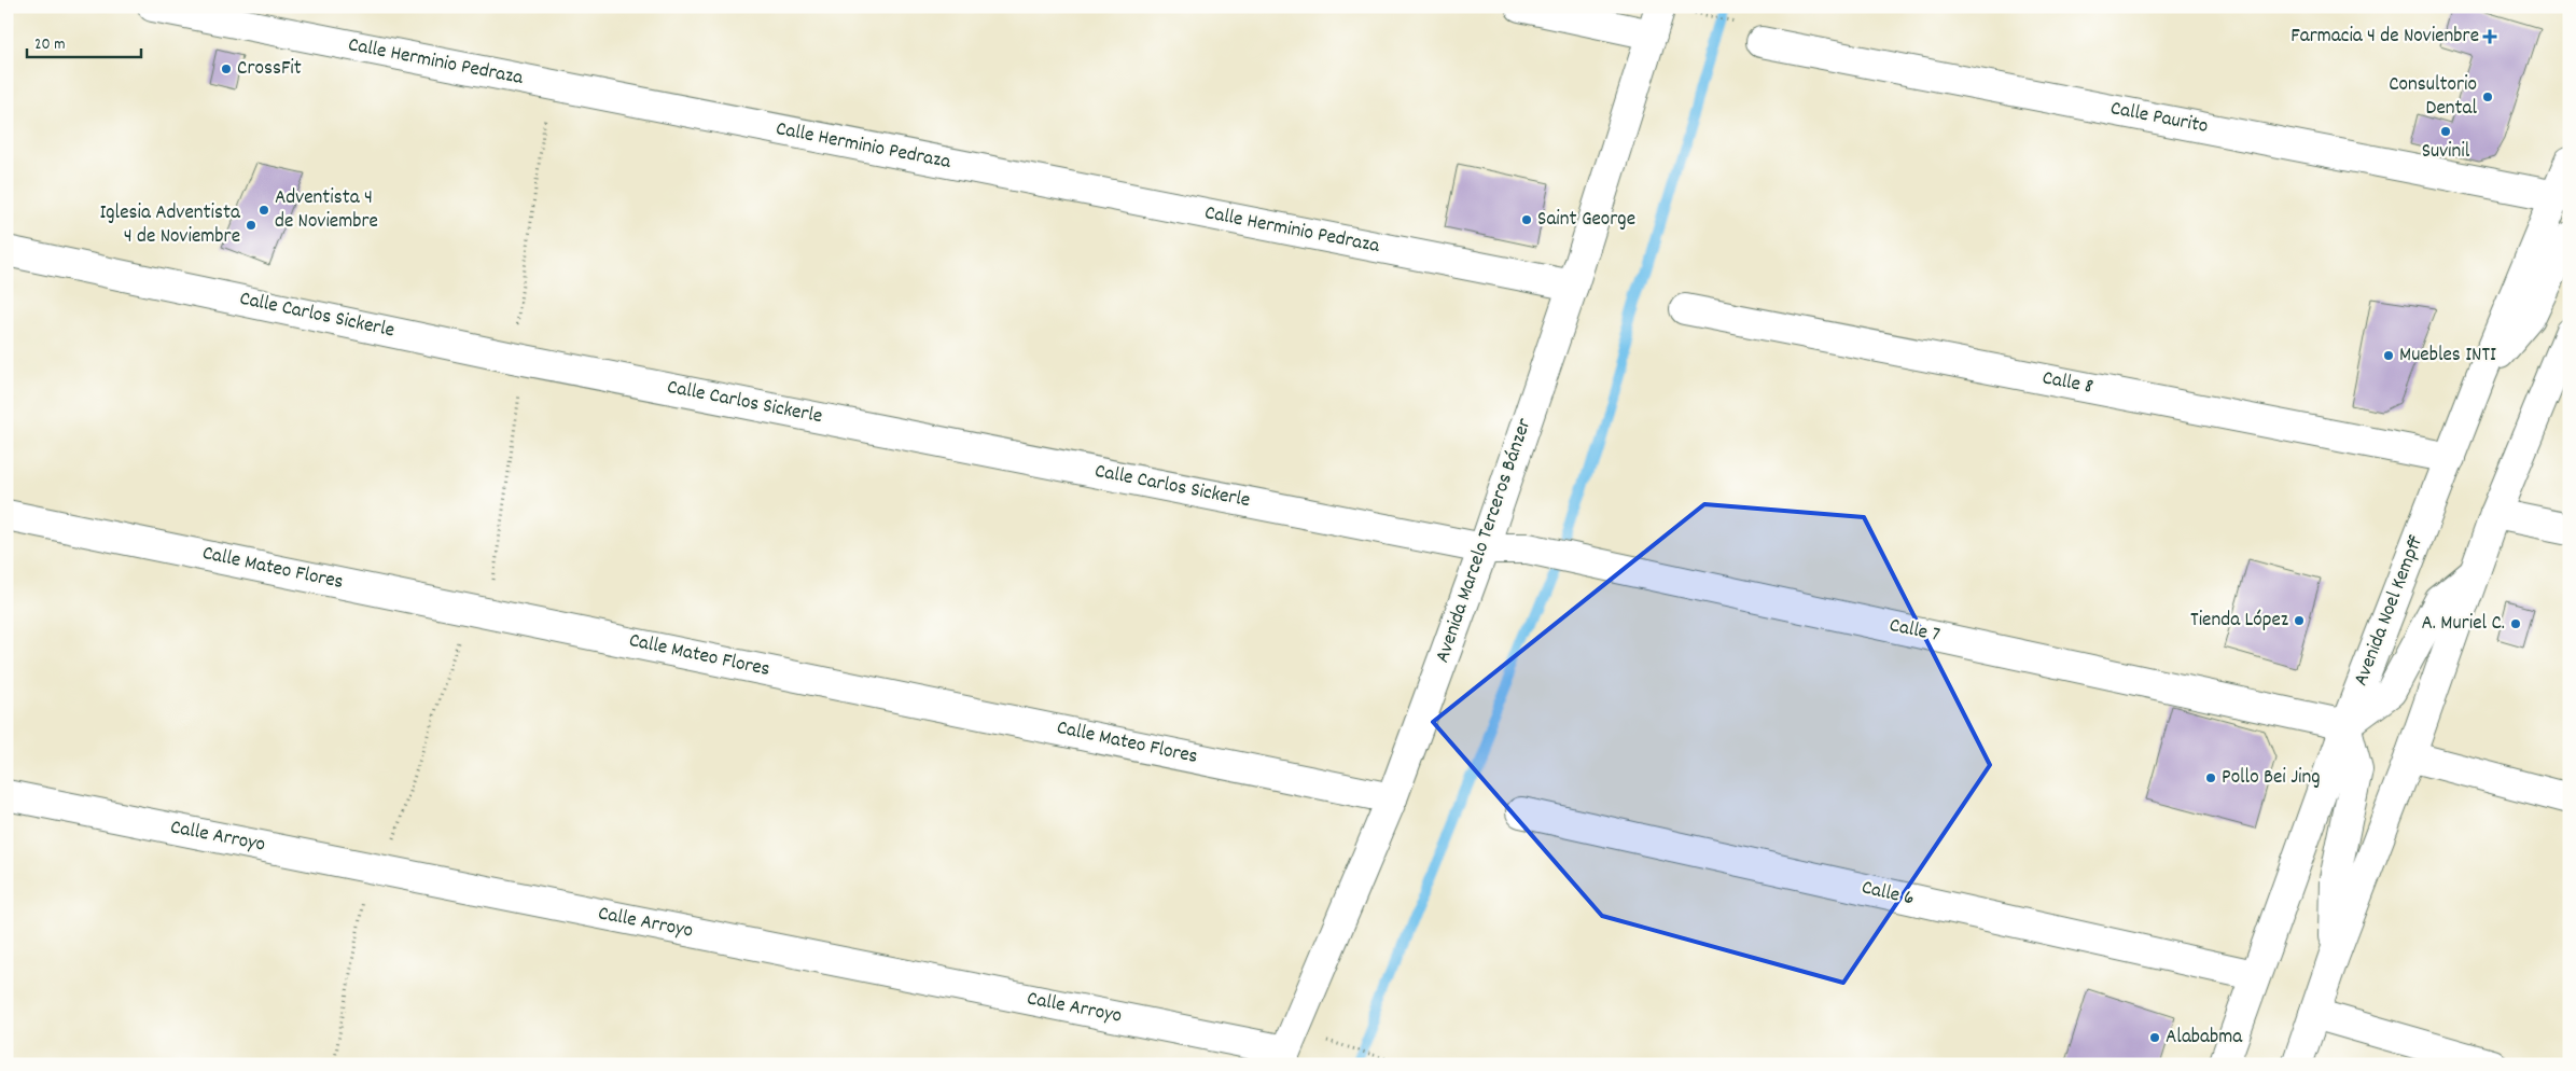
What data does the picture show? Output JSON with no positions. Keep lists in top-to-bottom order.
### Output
{
  "streets": {
    "street": [
      "Calle Herminio Pedraza",
      "Calle Paurito",
      "Calle Carlos Sickerle",
      "Calle 8",
      "Avenida Marcelo Terceros Bánzer",
      "Calle Mateo Flores",
      "Avenida Noel Kempff",
      "Calle 7",
      "Calle Arroyo",
      "Calle 6"
    ]
  },
  "crossings": [
    ["Calle Herminio Pedraza", "Avenida Marcelo Terceros Bánzer"],
    ["Calle Paurito", "Avenida Noel Kempff"],
    ["Calle Carlos Sickerle", "Avenida Marcelo Terceros Bánzer"],
    ["Calle Carlos Sickerle", "Calle 7"],
    ["Calle 8", "Avenida Noel Kempff"],
    ["Avenida Marcelo Terceros Bánzer", "Calle Mateo Flores"],
    ["Avenida Marcelo Terceros Bánzer", "Calle 7"],
    ["Avenida Marcelo Terceros Bánzer", "Calle Arroyo"],
    ["Avenida Noel Kempff", "Calle 7"],
    ["Avenida Noel Kempff", "Calle 6"]
  ],
  "places": {
    "health": ["Farmacia 4 de Novienbre"],
    "other": [
      "CrossFit",
      "Consultorio Dental",
      "Suvinil",
      "Adventista 4 de Noviembre",
      "Saint George",
      "Iglesia Adventista 4 de Noviembre",
      "Muebles INTI",
      "Tienda López",
      "A. Muriel C.",
      "Pollo Bei Jing",
      "Alababma"
    ]
  },
  "scale_bar": "20 m"
}
